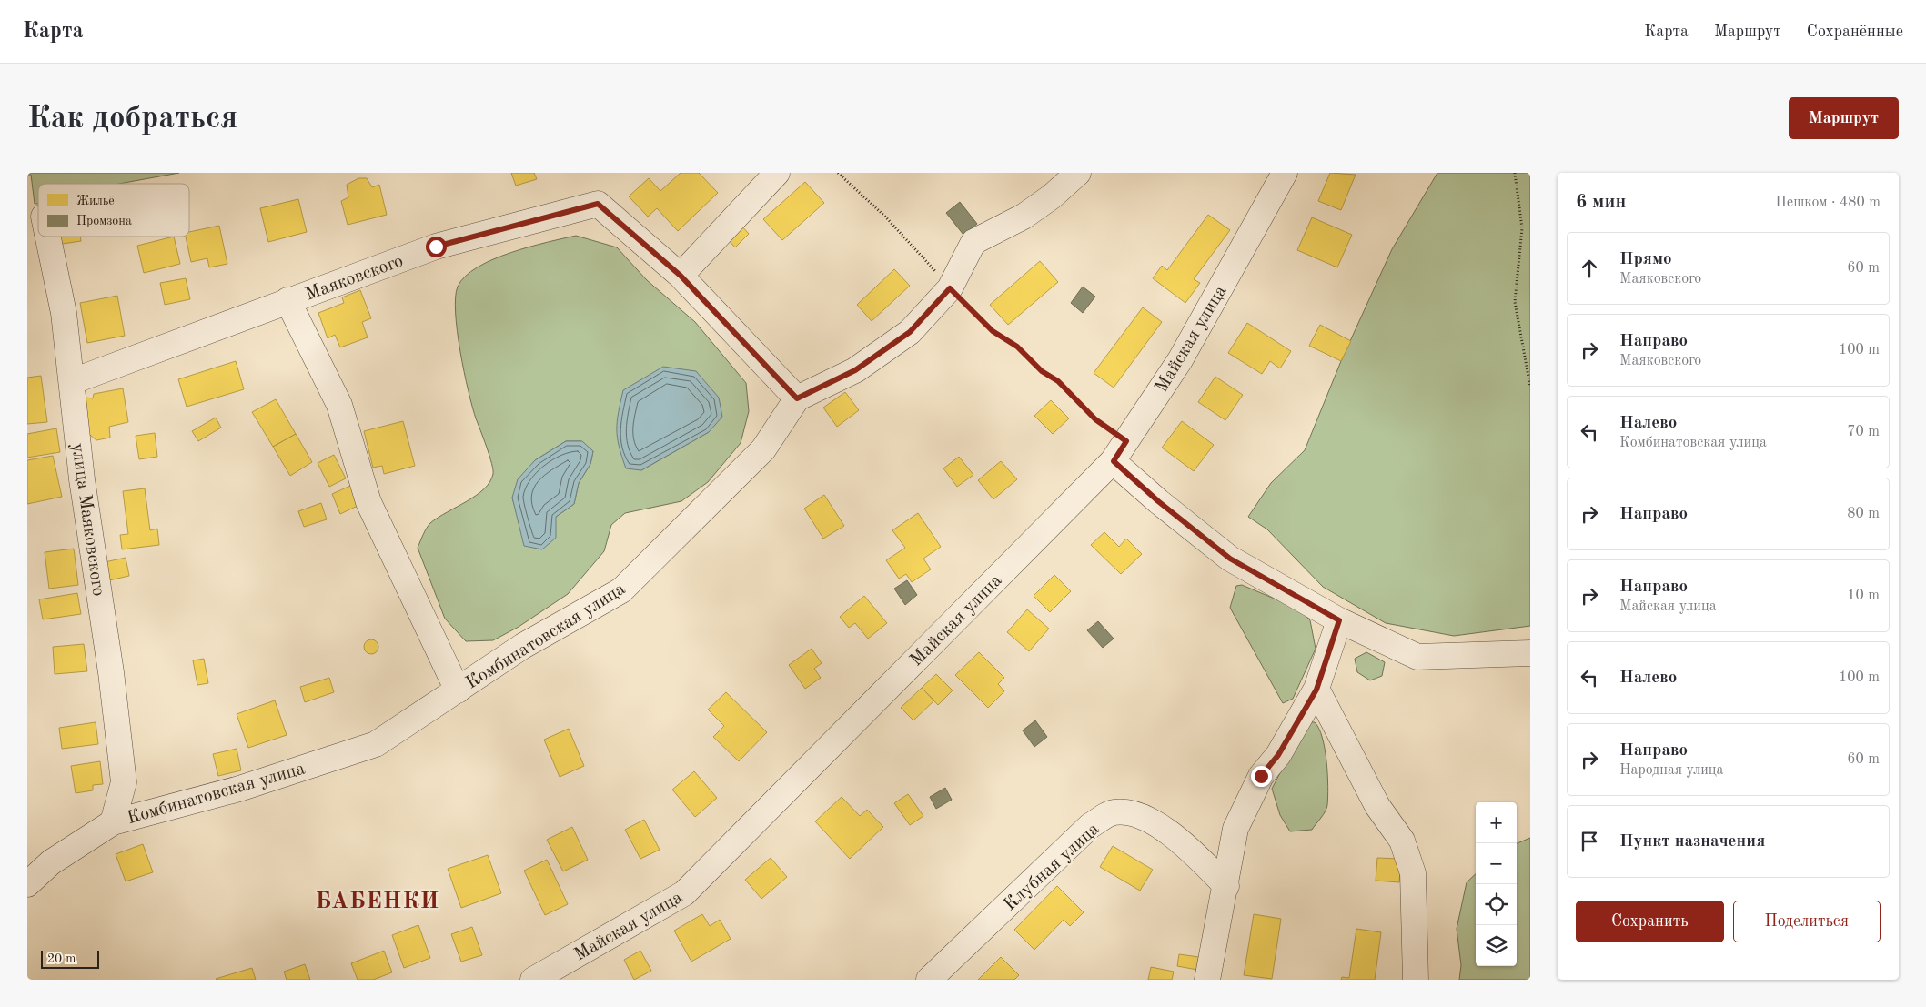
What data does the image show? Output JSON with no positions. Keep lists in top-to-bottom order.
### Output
{
  "streets": {
    "street": [
      "Маяковского",
      "Майская улица",
      "улица Маяковского",
      "Комбинатовская улица",
      "Клубная улица"
    ]
  },
  "crossings": [
    ["Маяковского", "улица Маяковского"],
    ["Маяковского", "Комбинатовская улица"],
    ["улица Маяковского", "Комбинатовская улица"]
  ],
  "districts": ["БАБЕНКИ"],
  "legend": ["Жильё", "Промзона"],
  "scale_bar": "20 m",
  "page": {
    "header": "Карта",
    "nav": ["Карта", "Маршрут", "Сохранённые"],
    "buttons": [
      "Маршрут",
      ["Сохранить", "Поделиться"]
    ],
    "title": "Как добраться",
    "heading": ["6 мин", "Пешком · 480 m"],
    "list": [
      ["Прямо", "Маяковского", "60 m"],
      ["Направо", "Маяковского", "100 m"],
      ["Налево", "Комбинатовская улица", "70 m"],
      ["Направо", "80 m"],
      ["Направо", "Майская улица", "10 m"],
      ["Налево", "100 m"],
      ["Направо", "Народная улица", "60 m"],
      "Пункт назначения"
    ],
    "map_buttons": ["+", "−"],
    "scale": "20 m"
  }
}
